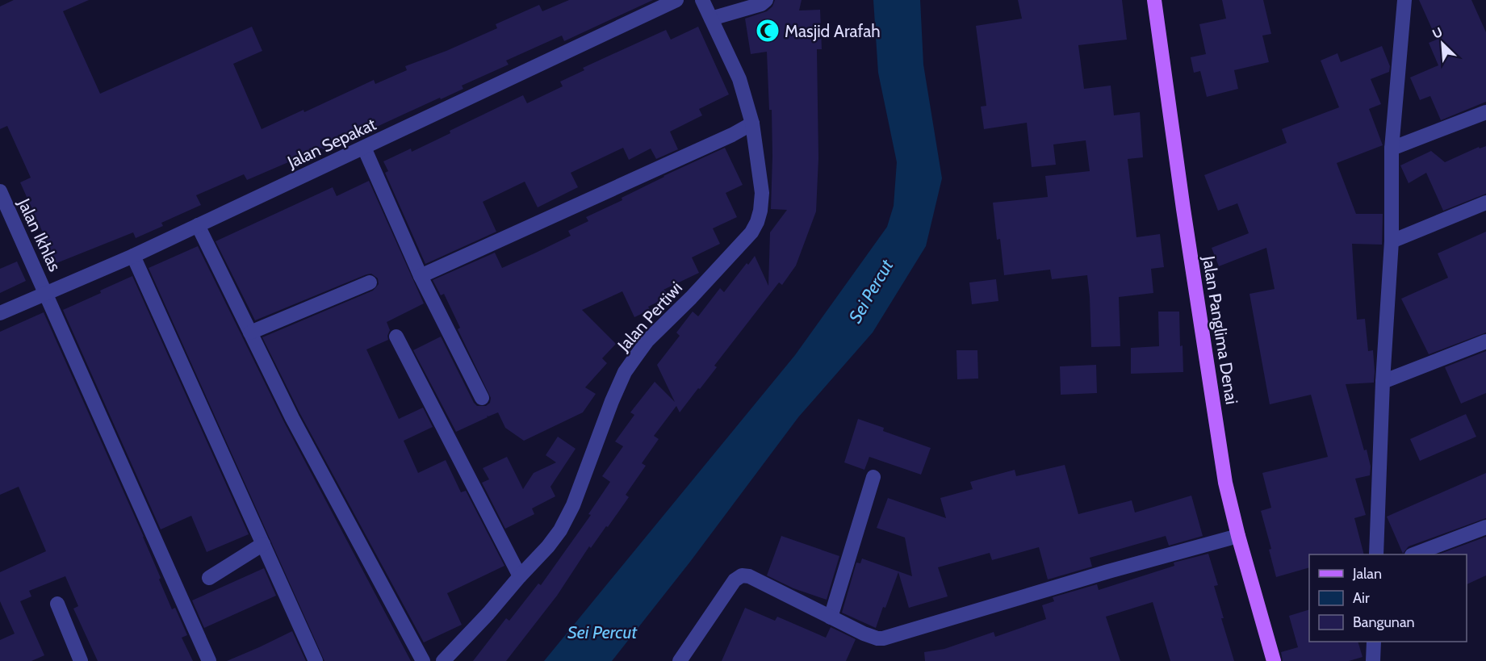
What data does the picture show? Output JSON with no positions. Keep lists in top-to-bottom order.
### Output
{
  "streets": {
    "main road": ["Jalan Panglima Denai"],
    "street": ["Jalan Sepakat", "Jalan Ikhlas", "Jalan Pertiwi"]
  },
  "crossings": [
    ["Jalan Sepakat", "Jalan Ikhlas"]
  ],
  "water": ["Sei Percut"],
  "places": {
    "mosque": ["Masjid Arafah"]
  },
  "legend": ["Jalan", "Air", "Bangunan"],
  "north": "top left"
}
